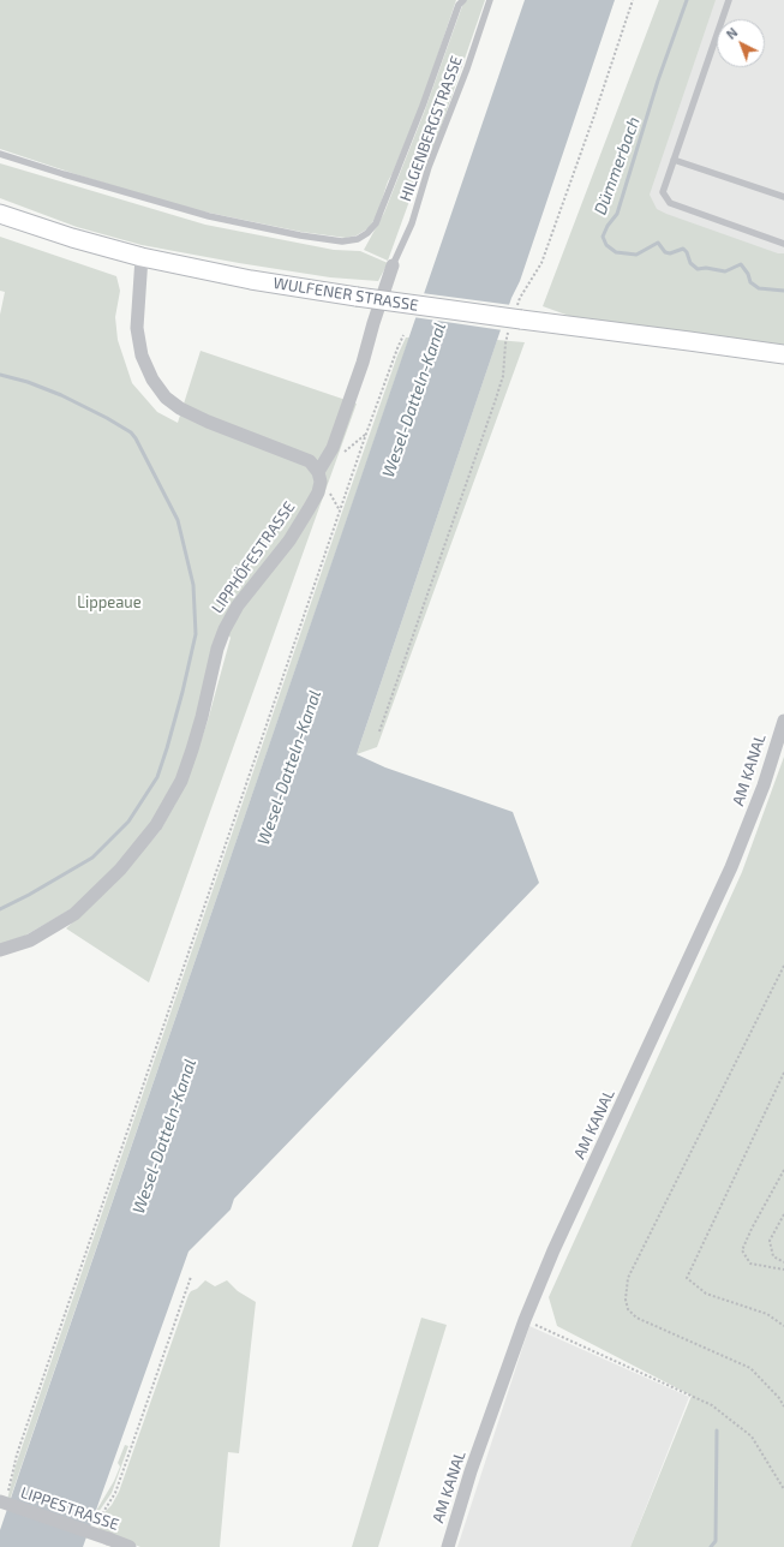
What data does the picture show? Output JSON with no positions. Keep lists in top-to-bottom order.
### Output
{
  "streets": {
    "main road": ["WULFENER STRASSE"],
    "street": ["LIPPHÖFESTRASSE", "AM KANAL", "LIPPESTRASSE"],
    "lane": ["HILGENBERGSTRASSE"]
  },
  "water": ["Dümmerbach", "Wesel-Datteln-Kanal"],
  "parks": ["Lippeaue"],
  "north": "top left"
}
